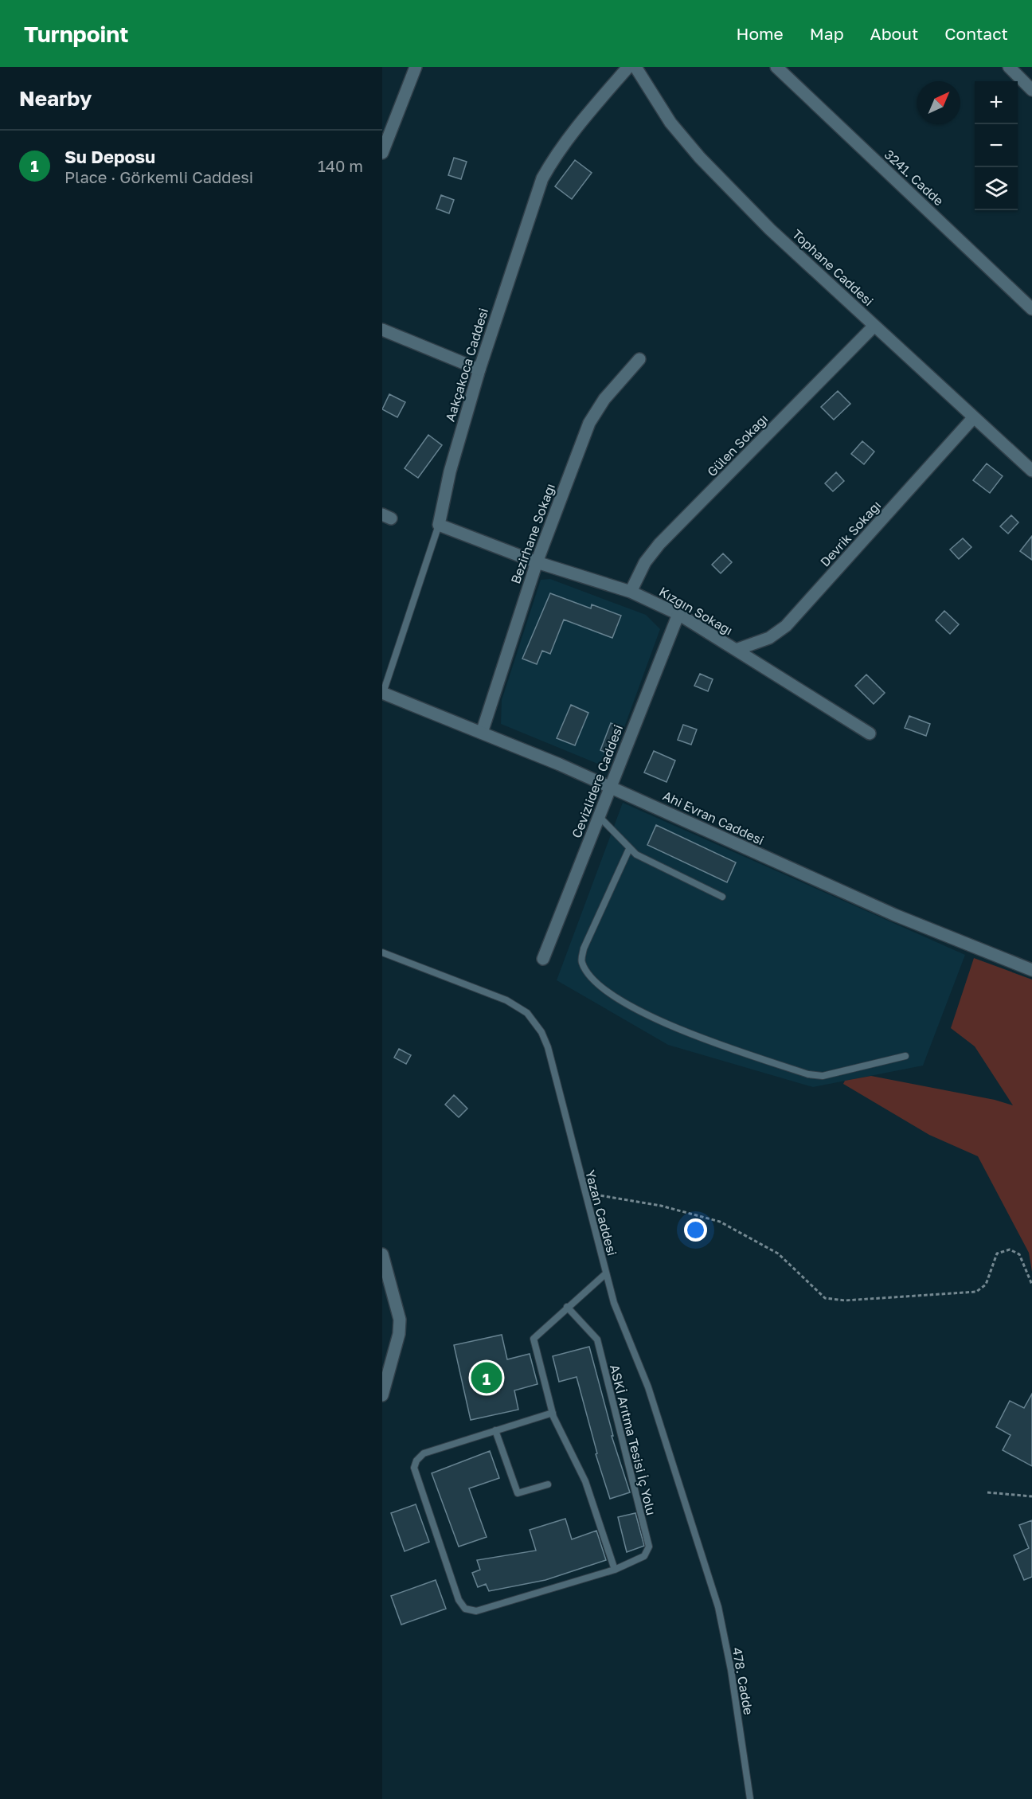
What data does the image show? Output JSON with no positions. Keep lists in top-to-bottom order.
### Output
{
  "streets": {
    "street": [
      "3241. Cadde",
      "Tophane Caddesi",
      "Aakçakoca Caddesi",
      "Gülen Sokağı",
      "Bezirhane Sokağı",
      "Devrik Sokağı",
      "Kızgın Sokağı",
      "Cevizlidere Caddesi",
      "Ahi Evran Caddesi"
    ],
    "lane": ["Yazan Caddesi", "ASKİ Arıtma Tesisi İç Yolu", "478. Cadde"]
  },
  "crossings": [
    ["Tophane Caddesi", "Gülen Sokağı"],
    ["Tophane Caddesi", "Devrik Sokağı"],
    ["Aakçakoca Caddesi", "Kızgın Sokağı"],
    ["Aakçakoca Caddesi", "Ahi Evran Caddesi"],
    ["Gülen Sokağı", "Kızgın Sokağı"],
    ["Bezirhane Sokağı", "Kızgın Sokağı"],
    ["Bezirhane Sokağı", "Ahi Evran Caddesi"],
    ["Devrik Sokağı", "Kızgın Sokağı"],
    ["Kızgın Sokağı", "Cevizlidere Caddesi"],
    ["Cevizlidere Caddesi", "Ahi Evran Caddesi"],
    ["Yazan Caddesi", "478. Cadde"]
  ],
  "north": "top right",
  "page": {
    "header": "Turnpoint",
    "nav": [
      "Home",
      "Map",
      "About",
      "Contact"
    ],
    "heading": "Nearby",
    "map_buttons": ["+", "−"],
    "list": [
      {
        "mark": "1",
        "name": "Su Deposu",
        "note": "Place · Görkemli Caddesi",
        "value": "140 m"
      }
    ],
    "pins": "1"
  }
}
